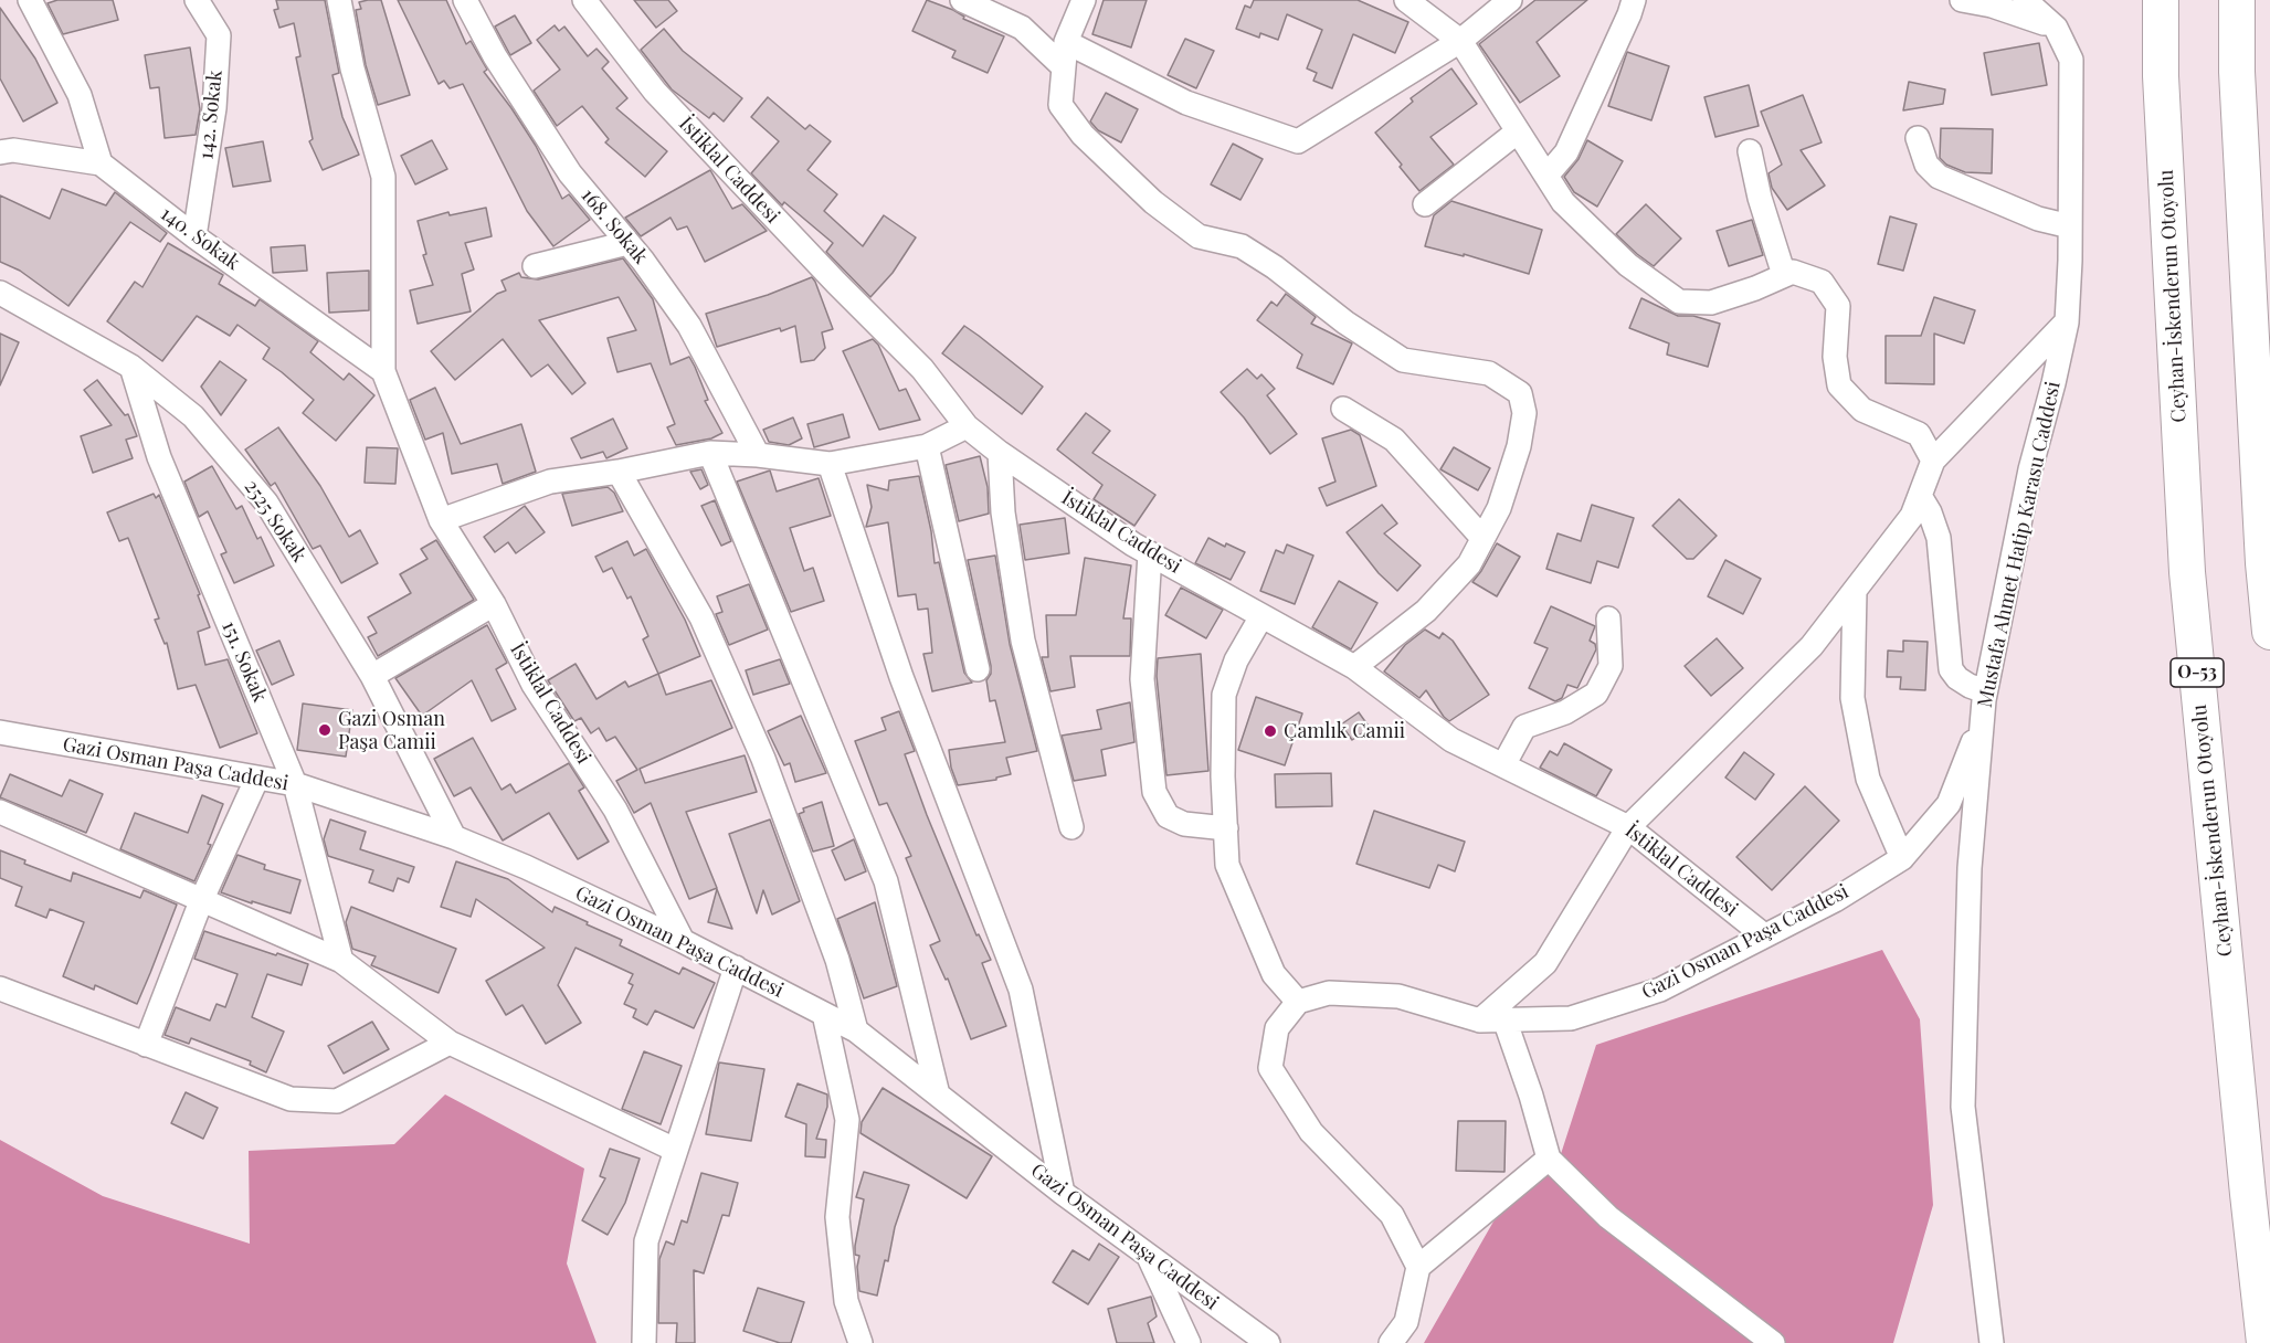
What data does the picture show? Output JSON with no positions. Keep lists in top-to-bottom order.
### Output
{
  "streets": {
    "highway": ["Ceyhan-İskenderun Otoyolu", "O-53"],
    "street": [
      "142. Sokak",
      "İstiklal Caddesi",
      "168. Sokak",
      "140. Sokak",
      "2525 Sokak",
      "Mustafa Ahmet Hatip Karasu Caddesi",
      "151. Sokak",
      "Gazi Osman Paşa Caddesi"
    ]
  },
  "crossings": [
    ["142. Sokak", "140. Sokak"],
    ["İstiklal Caddesi", "140. Sokak"],
    ["İstiklal Caddesi", "Gazi Osman Paşa Caddesi"],
    ["2525 Sokak", "151. Sokak"],
    ["2525 Sokak", "Gazi Osman Paşa Caddesi"],
    ["Mustafa Ahmet Hatip Karasu Caddesi", "Gazi Osman Paşa Caddesi"],
    ["151. Sokak", "Gazi Osman Paşa Caddesi"]
  ],
  "places": ["Gazi Osman Paşa Camii", "Çamlık Camii"]
}
